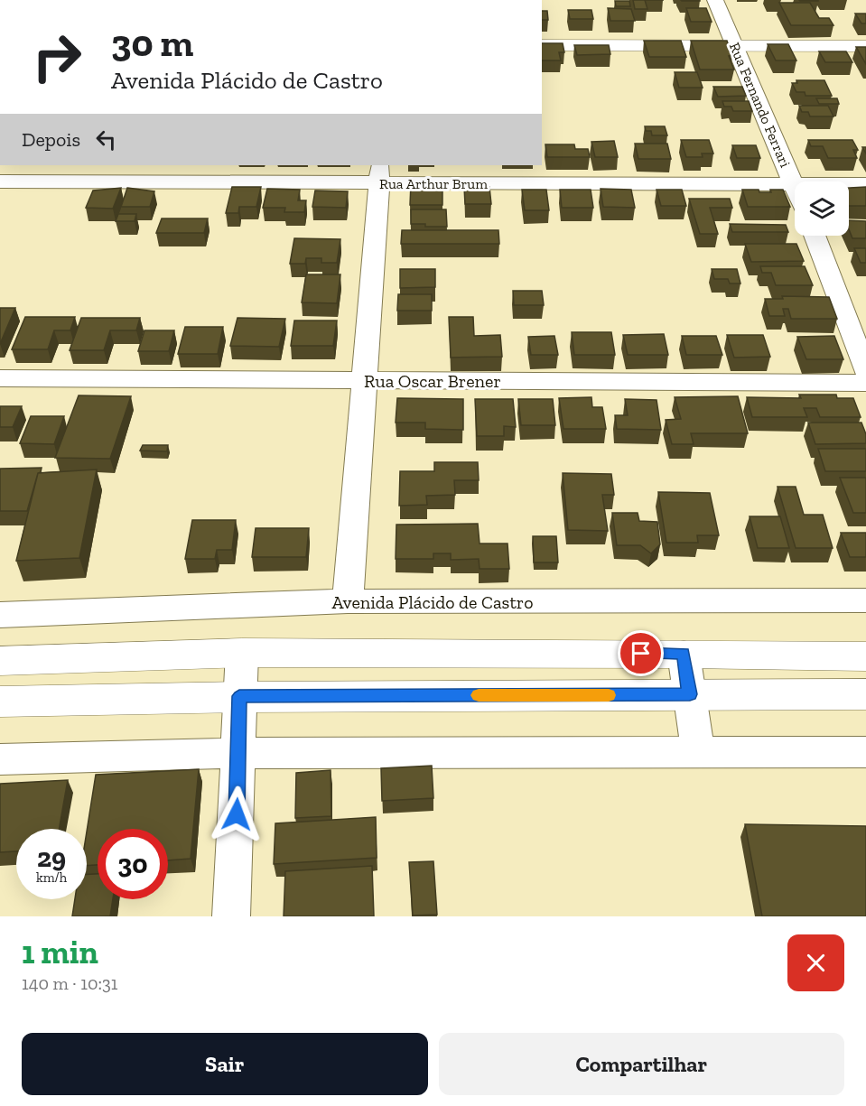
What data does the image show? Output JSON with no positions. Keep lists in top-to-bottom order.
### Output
{
  "streets": {
    "street": [
      "Rua Fernando Ferrari",
      "Rua Arthur Brum",
      "Rua Oscar Brener",
      "Avenida Plácido de Castro"
    ]
  },
  "crossings": [
    ["Rua Fernando Ferrari", "Rua Arthur Brum"]
  ],
  "page": {
    "turn": ["30 m", "Avenida Plácido de Castro"],
    "then": "Depois",
    "speed": "29 km/h",
    "limit": "30",
    "heading": ["1 min", "140 m · 10:31"],
    "buttons": ["Sair", "Compartilhar"]
  }
}
